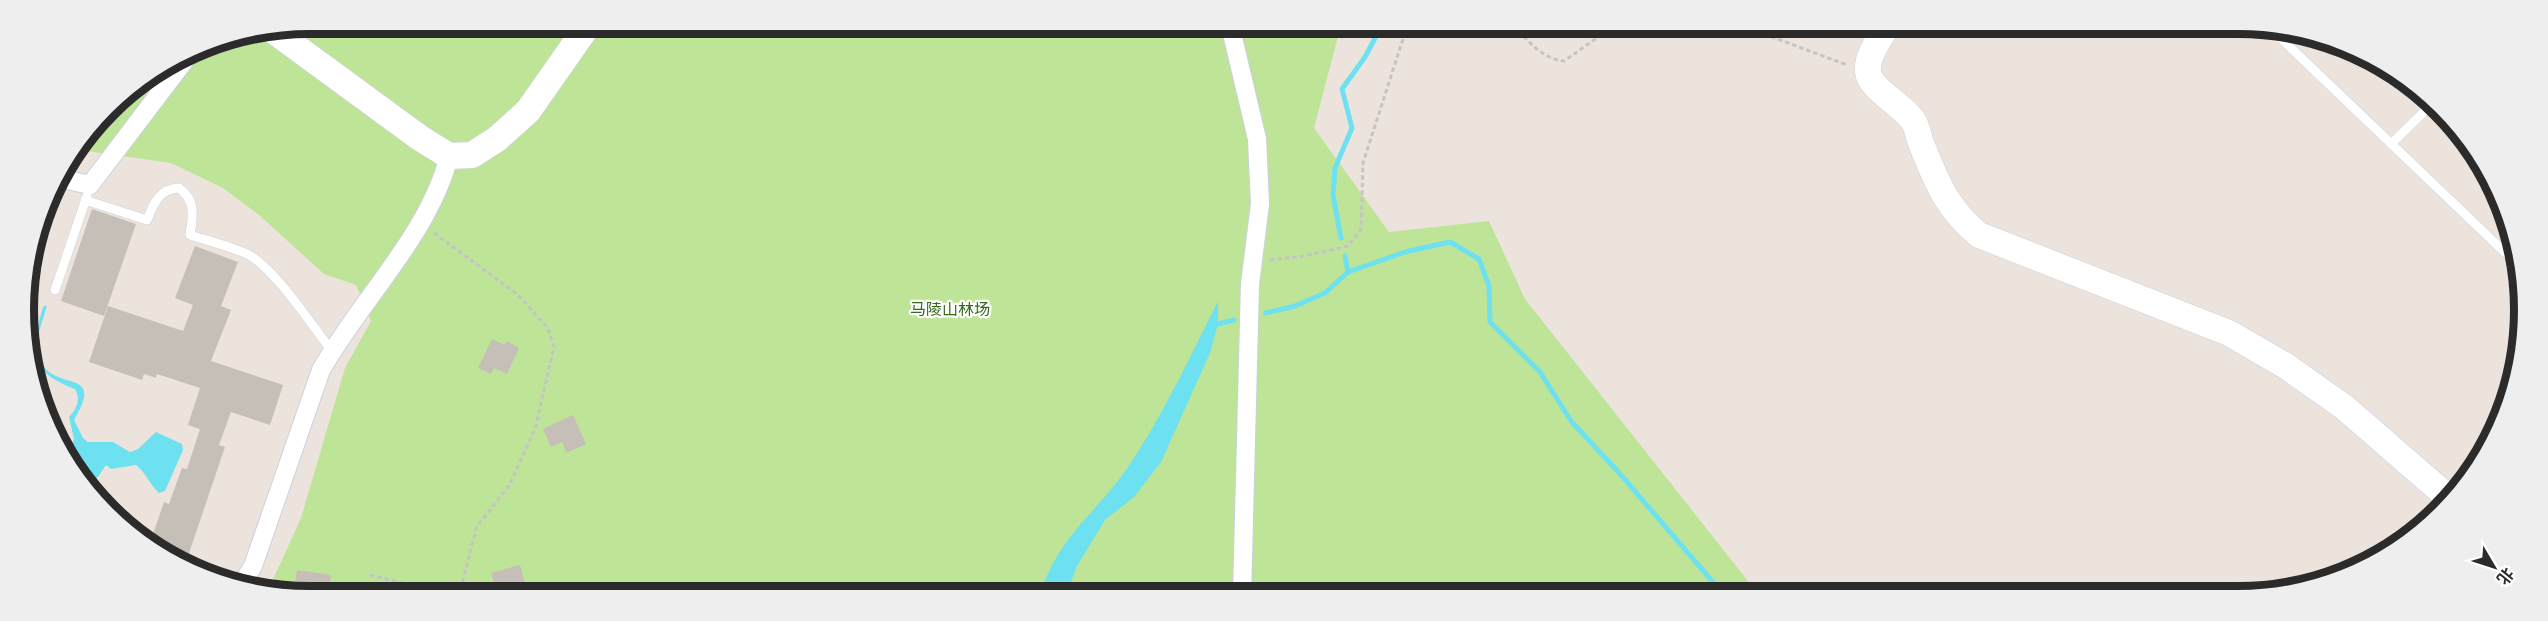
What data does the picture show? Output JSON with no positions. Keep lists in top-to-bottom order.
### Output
{
  "parks": ["马陵山林场"],
  "north": "bottom right"
}
